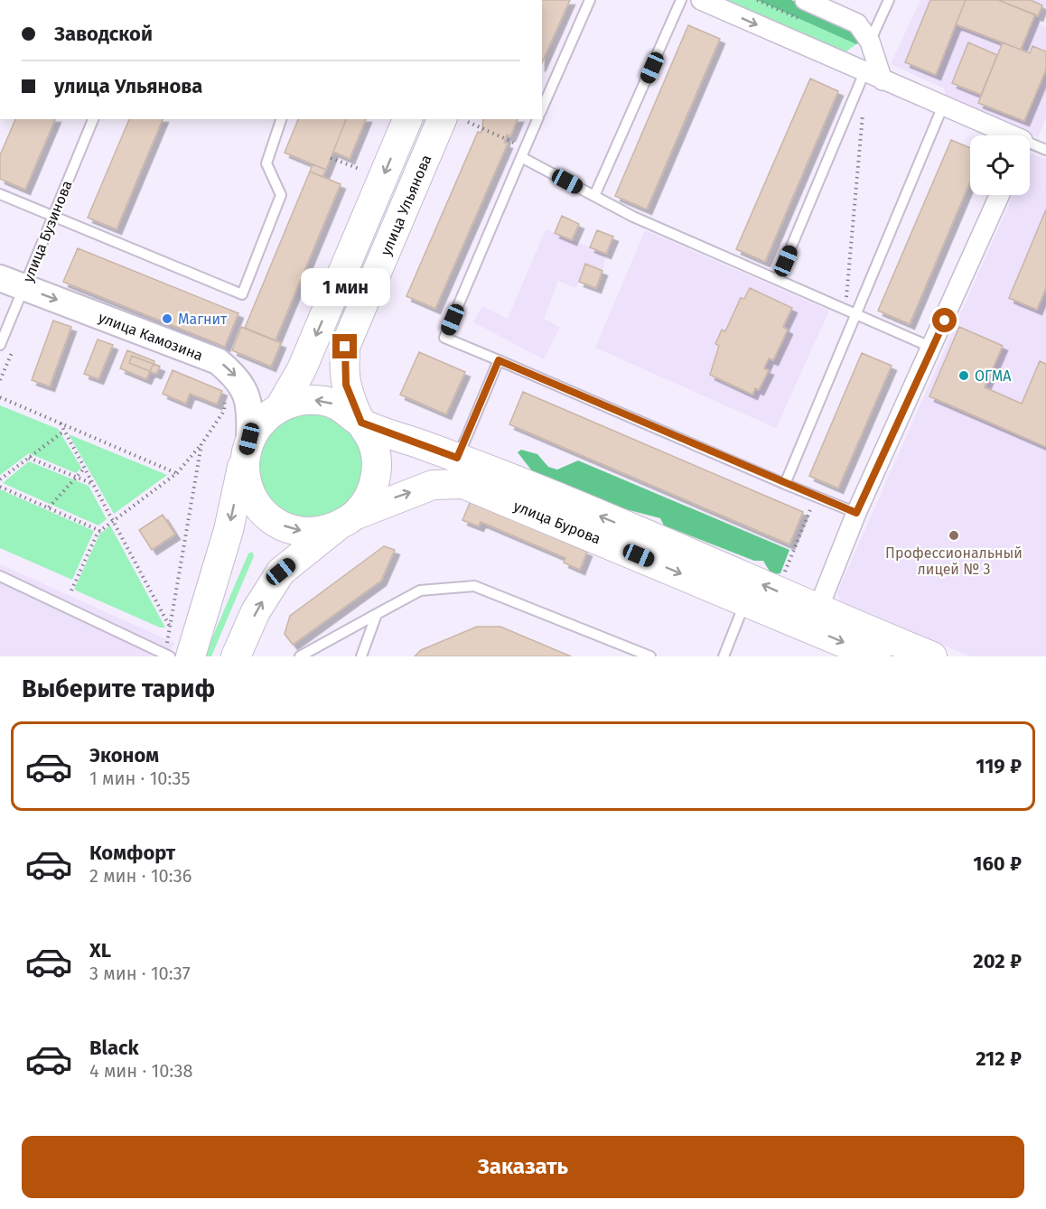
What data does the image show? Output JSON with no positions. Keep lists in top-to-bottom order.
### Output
{
  "streets": {
    "main road": ["улица Ульянова", "улица Бурова"],
    "street": ["улица Камозина"],
    "lane": ["улица Бузинова"]
  },
  "crossings": [
    ["улица Ульянова", "улица Камозина"],
    ["улица Ульянова", "улица Бурова"],
    ["улица Бузинова", "улица Камозина"],
    ["улица Камозина", "улица Бурова"]
  ],
  "one_way": ["улица Камозина"],
  "places": ["Магнит", "ОГМА", "Профессиональный лицей № 3"],
  "page": {
    "banner": ["Заводской", "улица Ульянова"],
    "bubble": "1 мин",
    "heading": "Выберите тариф",
    "list": [
      {
        "name": "Эконом",
        "note": "1 мин · 10:35",
        "value": "119 ₽"
      },
      {
        "name": "Комфорт",
        "note": "2 мин · 10:36",
        "value": "160 ₽"
      },
      {
        "name": "XL",
        "note": "3 мин · 10:37",
        "value": "202 ₽"
      },
      {
        "name": "Black",
        "note": "4 мин · 10:38",
        "value": "212 ₽"
      }
    ],
    "buttons": "Заказать"
  }
}
